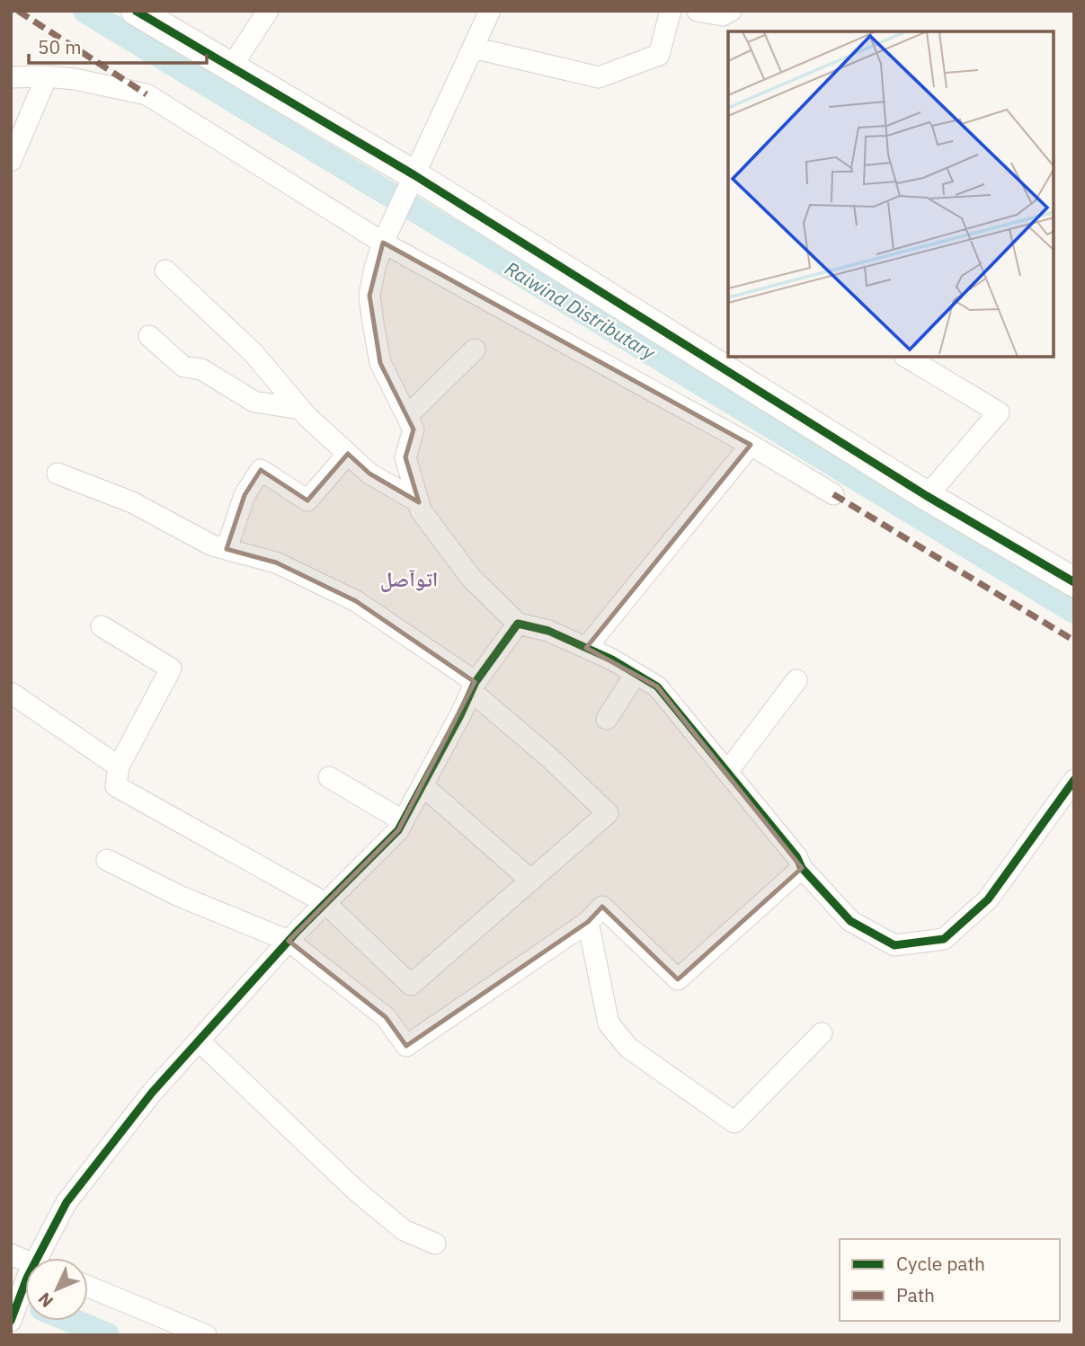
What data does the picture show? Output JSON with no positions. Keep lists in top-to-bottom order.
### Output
{
  "districts": ["اتوآصل"],
  "water": ["Raiwind Distributary"],
  "legend": ["Cycle path", "Path"],
  "scale_bar": "50 m",
  "north": "bottom left"
}
